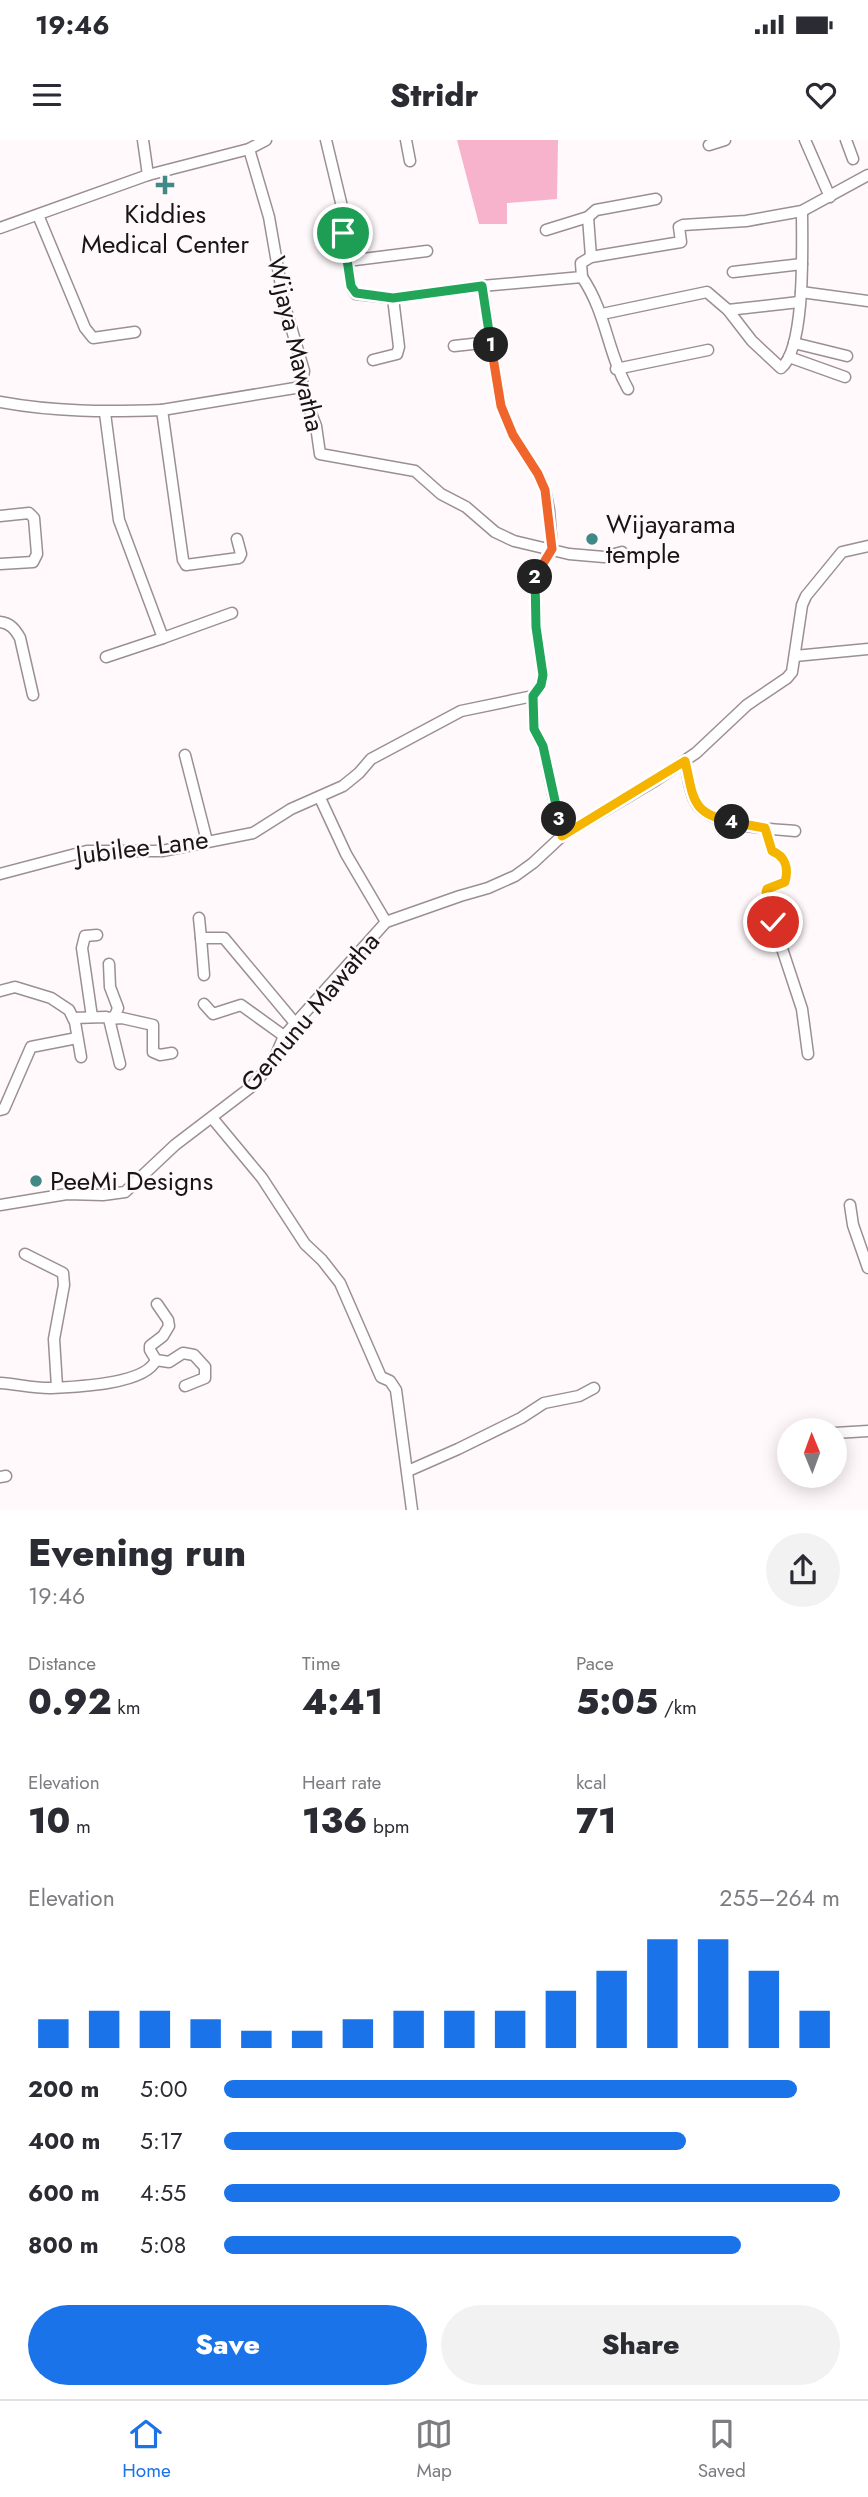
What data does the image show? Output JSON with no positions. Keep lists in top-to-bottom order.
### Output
{
  "streets": {
    "street": ["Wijaya Mawatha", "Jubilee Lane", "Gemunu Mawatha"]
  },
  "places": {
    "health": ["Kiddies Medical Center"],
    "other": ["Wijayarama temple", "PeeMi Designs"]
  },
  "north": "top",
  "page": {
    "status": "19:46",
    "header": "Stridr",
    "pins": [
      "1",
      "2",
      "3",
      "4"
    ],
    "heading": ["Evening run", "19:46"],
    "stats": [
      ["Distance", "0.92 km"],
      ["Time", "4:41"],
      ["Pace", "5:05 /km"],
      ["Elevation", "10 m"],
      ["Heart rate", "136 bpm"],
      ["kcal", "71"]
    ],
    "chart": ["Elevation", "255–264 m"],
    "list": [
      {
        "name": "200 m",
        "note": "5:00"
      },
      {
        "name": "400 m",
        "note": "5:17"
      },
      {
        "name": "600 m",
        "note": "4:55"
      },
      {
        "name": "800 m",
        "note": "5:08"
      }
    ],
    "buttons": ["Save", "Share"],
    "tabs": ["Home", "Map", "Saved"]
  }
}
